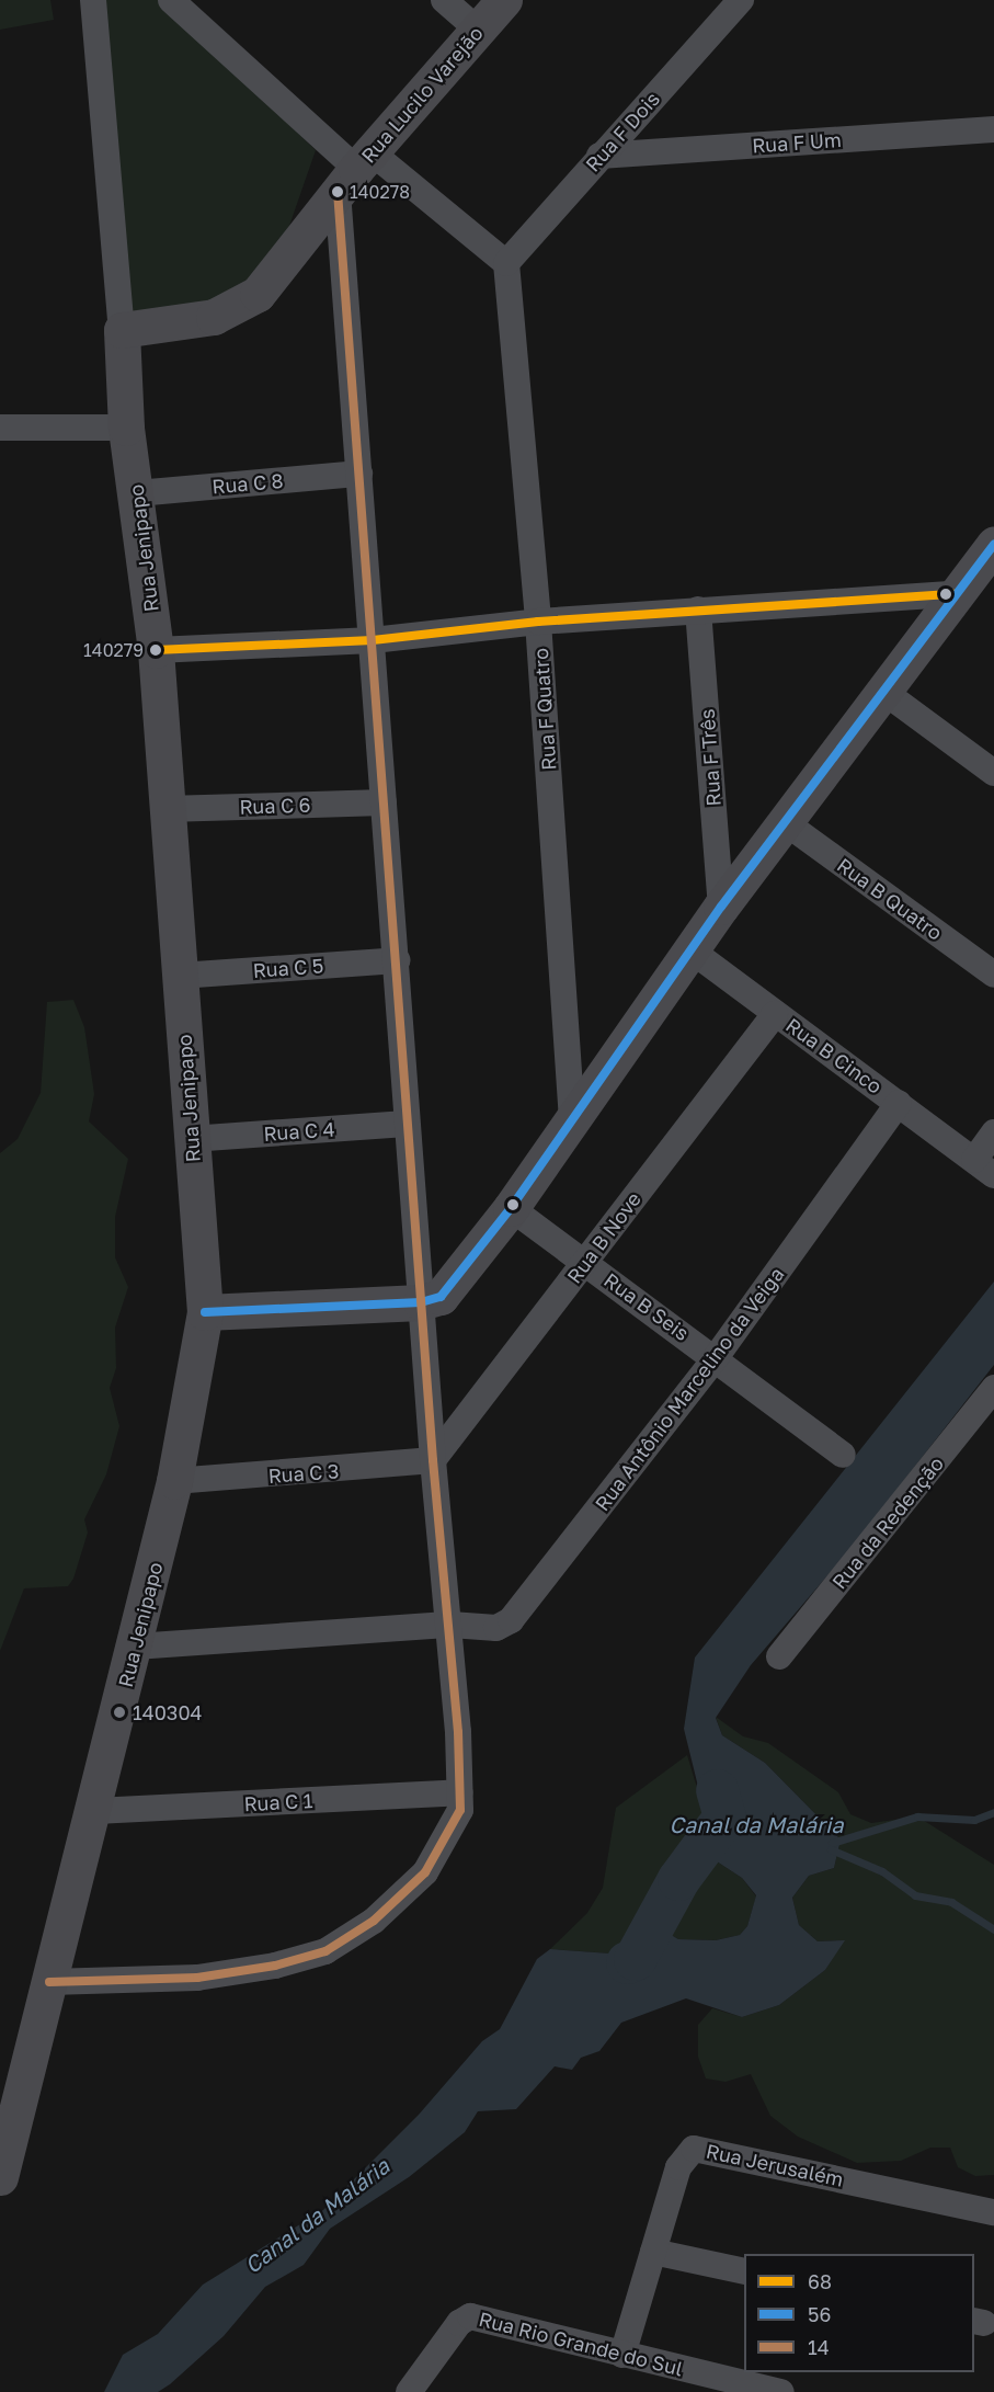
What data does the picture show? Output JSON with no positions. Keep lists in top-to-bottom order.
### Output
{
  "streets": {
    "street": [
      "Rua Lucilo Varejão",
      "Rua F Dois",
      "Rua F Um",
      "Rua C 8",
      "Rua Jenipapo",
      "Rua F Quatro",
      "Rua F Três",
      "Rua C 6",
      "Rua B Quatro",
      "Rua C 5",
      "Rua B Cinco",
      "Rua C 4",
      "Rua B Nove",
      "Rua B Seis",
      "Rua Antônio Marcelino da Veiga",
      "Rua C 3",
      "Rua da Redenção",
      "Rua C 1",
      "Rua Jerusalém",
      "Rua Rio Grande do Sul"
    ]
  },
  "crossings": [
    ["Rua Lucilo Varejão", "Rua Jenipapo"],
    ["Rua F Dois", "Rua F Um"],
    ["Rua F Dois", "Rua F Quatro"],
    ["Rua C 8", "Rua Jenipapo"],
    ["Rua Jenipapo", "Rua C 6"],
    ["Rua Jenipapo", "Rua C 5"],
    ["Rua Jenipapo", "Rua C 4"],
    ["Rua Jenipapo", "Rua Antônio Marcelino da Veiga"],
    ["Rua Jenipapo", "Rua C 3"],
    ["Rua Jenipapo", "Rua C 1"],
    ["Rua B Cinco", "Rua B Nove"],
    ["Rua B Cinco", "Rua Antônio Marcelino da Veiga"],
    ["Rua B Nove", "Rua B Seis"],
    ["Rua B Nove", "Rua C 3"],
    ["Rua B Seis", "Rua Antônio Marcelino da Veiga"],
    ["Rua Jerusalém", "Rua Rio Grande do Sul"]
  ],
  "water": ["Canal da Malária"],
  "places": ["140278", "140279", "140304"],
  "lines": ["transit line 14", "transit line 56", "transit line 68"],
  "legend": ["68", "56", "14"]
}
